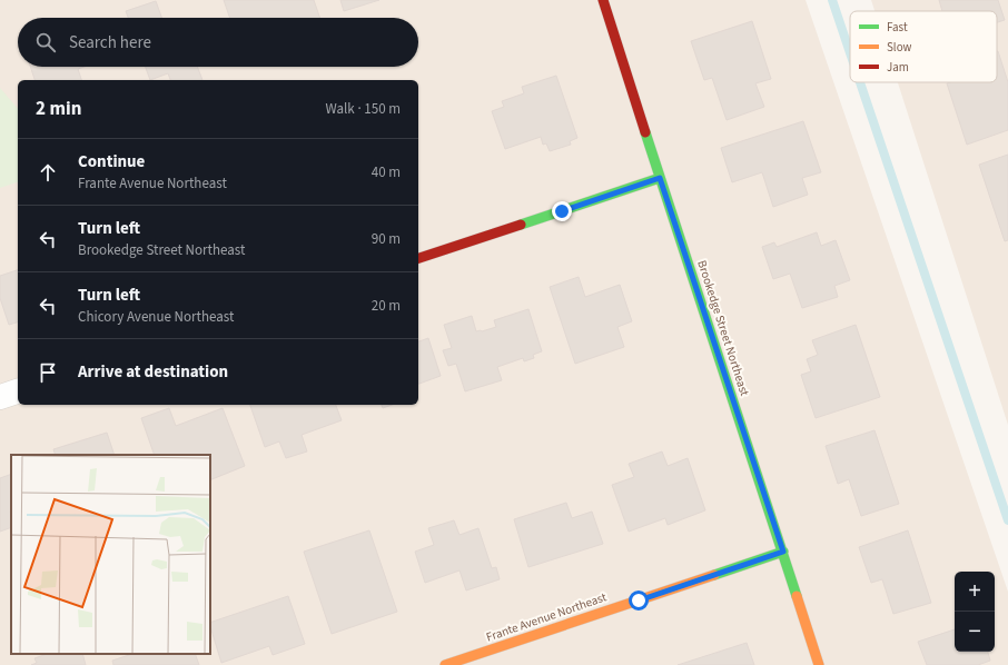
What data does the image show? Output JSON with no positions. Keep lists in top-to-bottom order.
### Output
{
  "streets": {
    "street": ["Brookedge Street Northeast", "Frante Avenue Northeast"]
  },
  "crossings": [
    ["Brookedge Street Northeast", "Frante Avenue Northeast"]
  ],
  "legend": ["Fast", "Slow", "Jam"],
  "page": {
    "search": "Search here",
    "heading": ["2 min", "Walk · 150 m"],
    "list": [
      ["Continue", "Frante Avenue Northeast", "40 m"],
      ["Turn left", "Brookedge Street Northeast", "90 m"],
      ["Turn left", "Chicory Avenue Northeast", "20 m"],
      "Arrive at destination"
    ],
    "map_buttons": ["+", "−"]
  }
}
